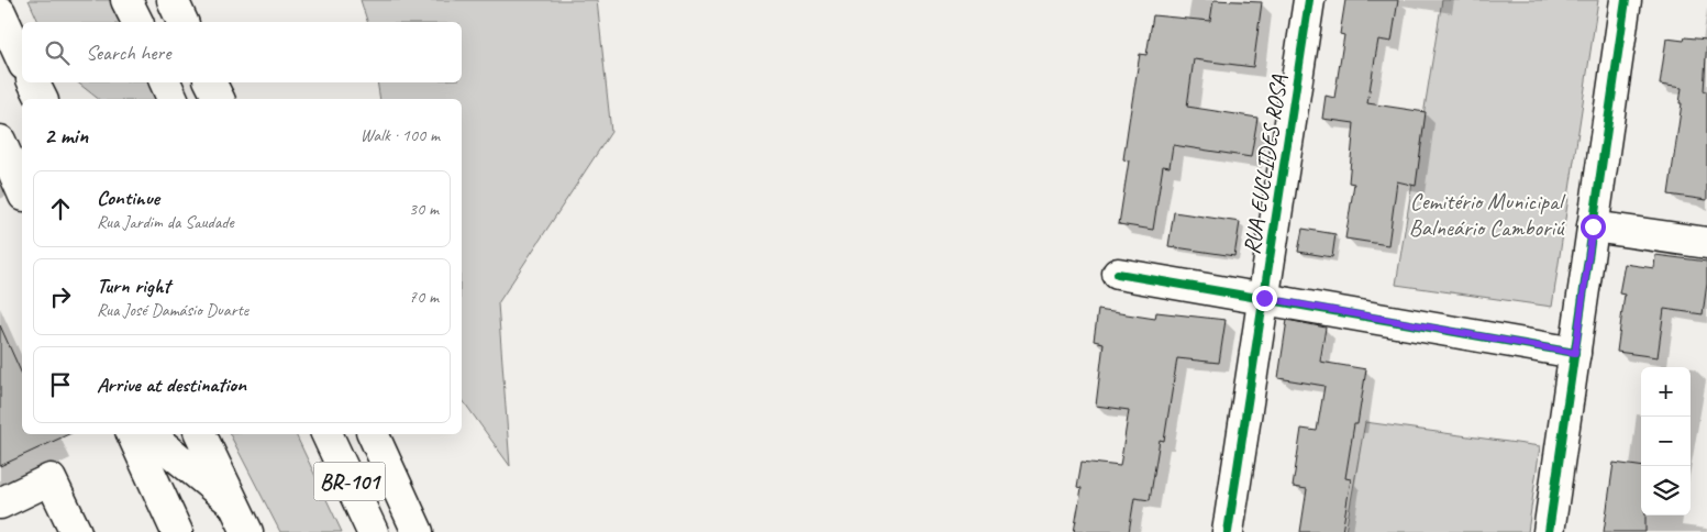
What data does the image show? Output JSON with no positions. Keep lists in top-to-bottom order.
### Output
{
  "streets": {
    "main road": ["RUA EUCLIDES ROSA", "BR-101"]
  },
  "parks": ["Cemitério Municipal Balneário Camboriú"],
  "page": {
    "search": "Search here",
    "heading": ["2 min", "Walk · 100 m"],
    "list": [
      ["Continue", "Rua Jardim da Saudade", "30 m"],
      ["Turn right", "Rua José Damásio Duarte", "70 m"],
      "Arrive at destination"
    ],
    "map_buttons": ["+", "−"]
  }
}
